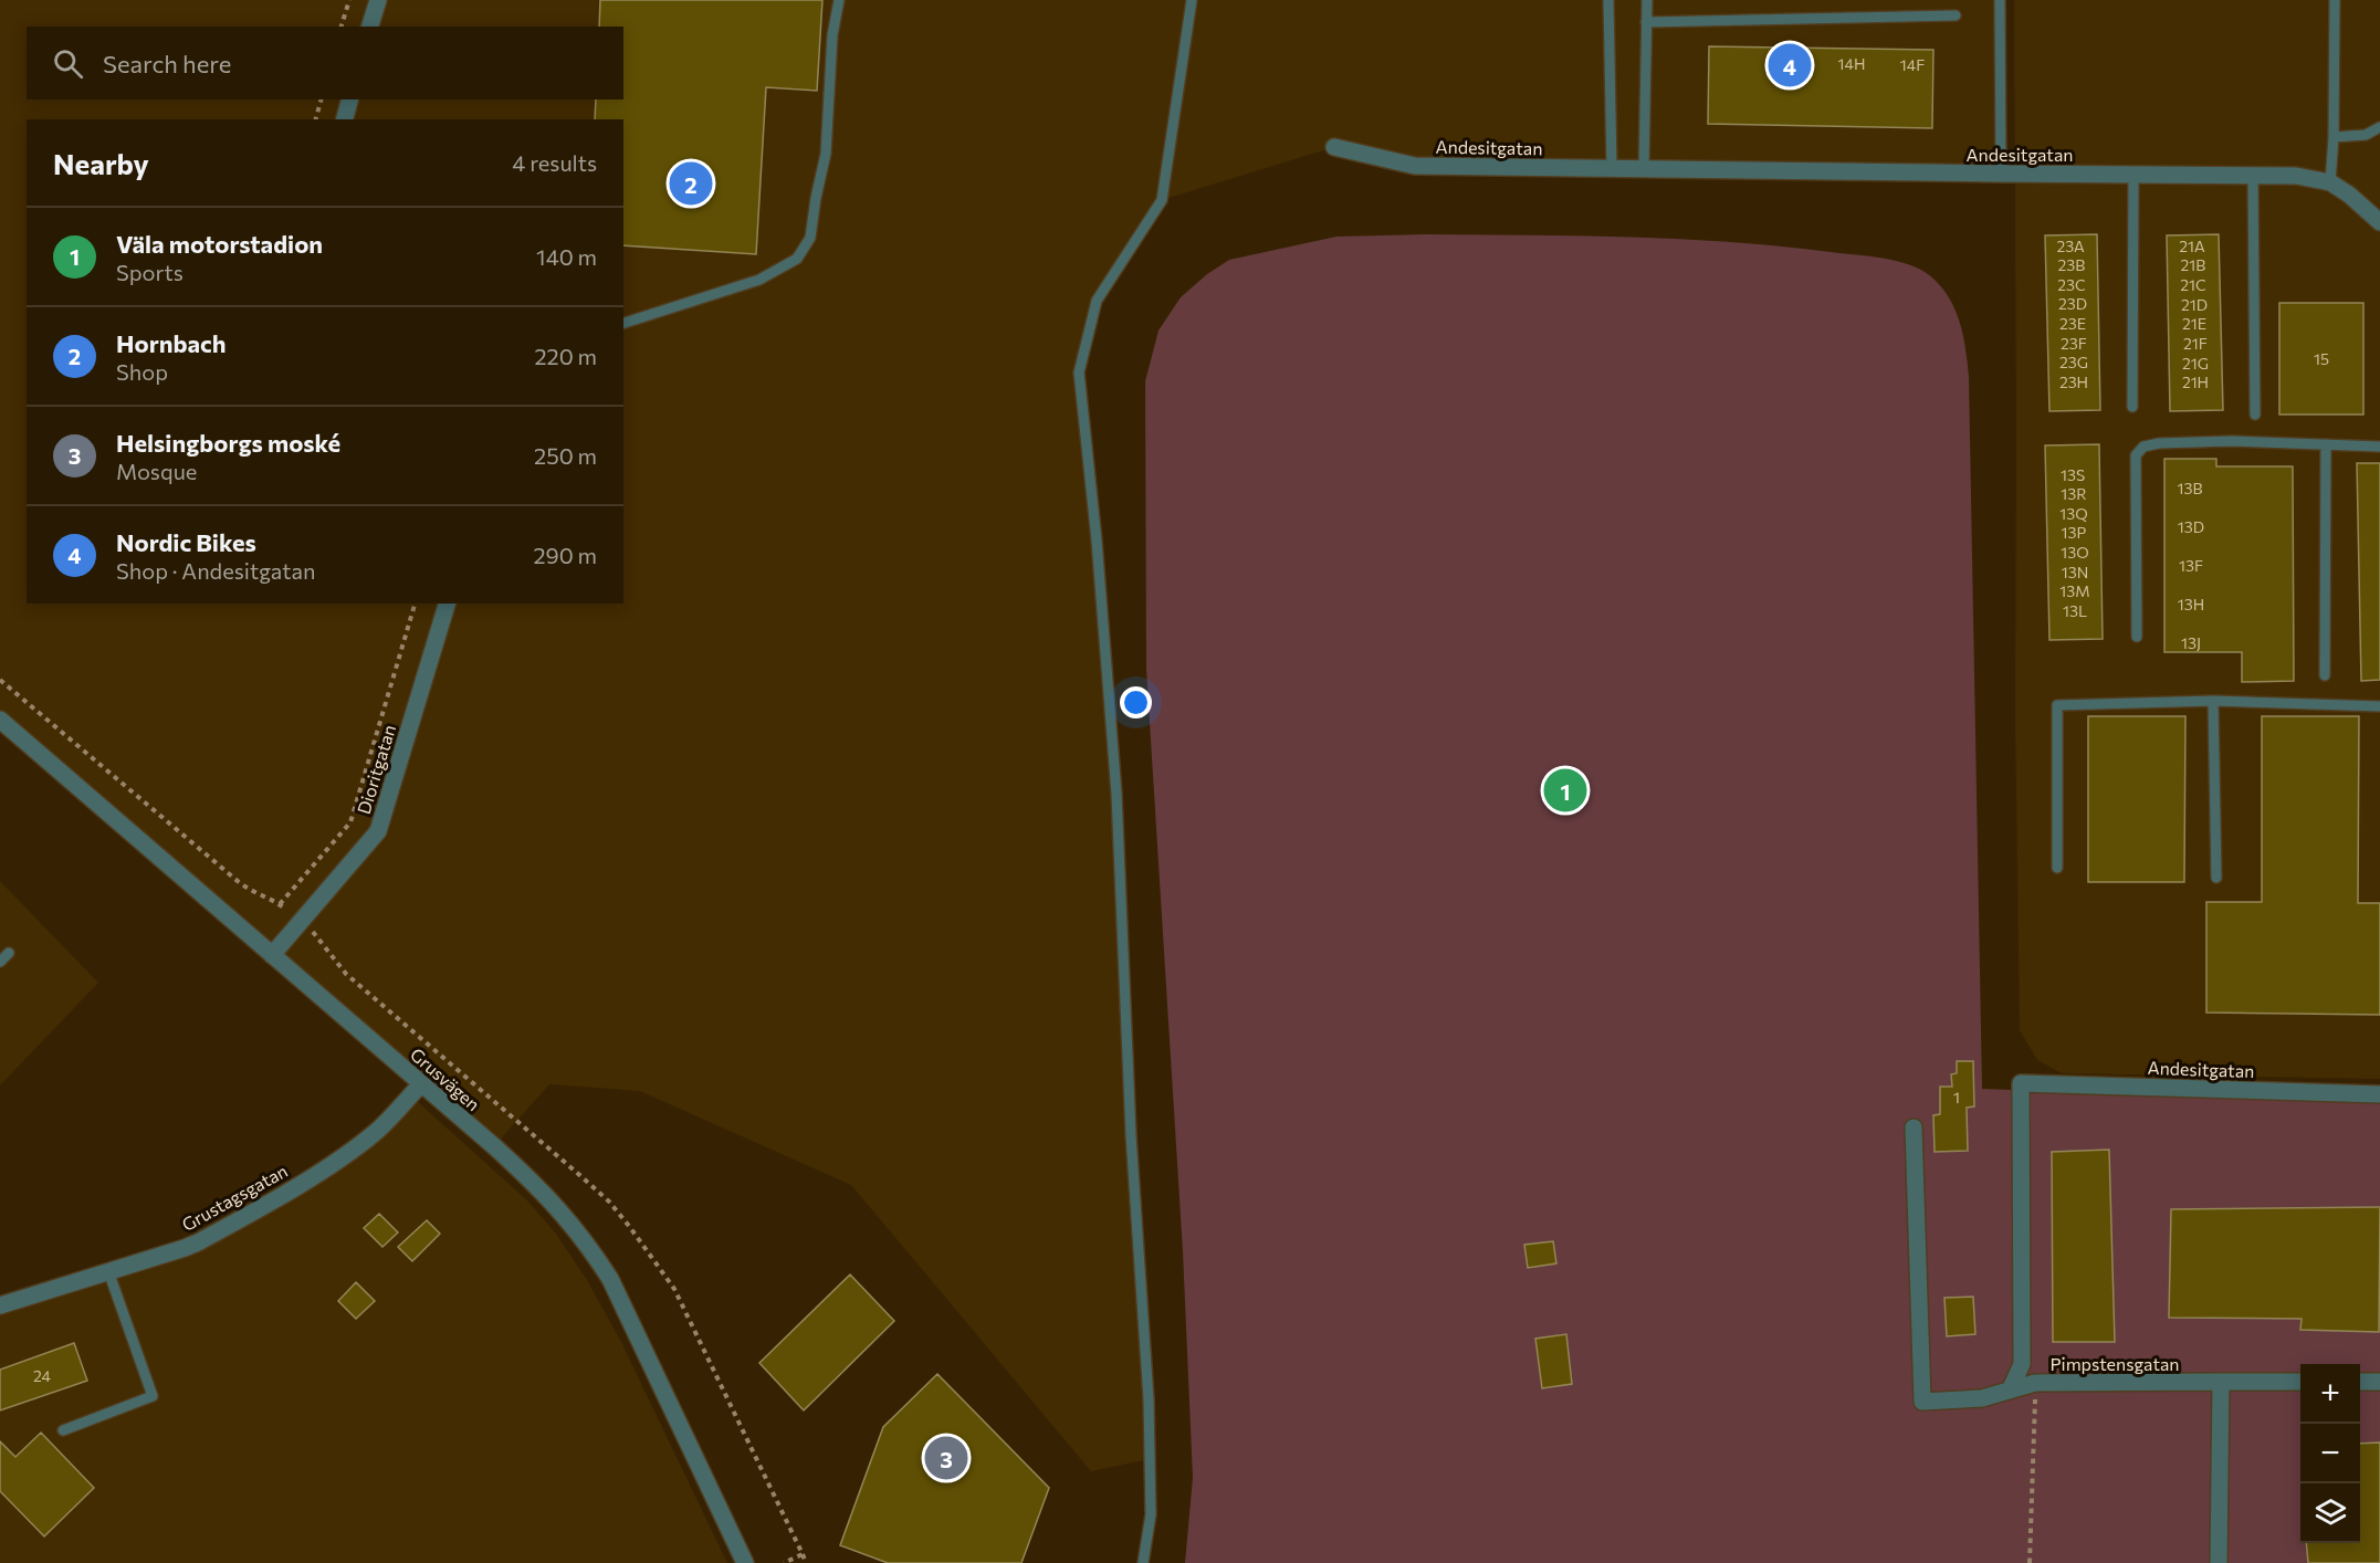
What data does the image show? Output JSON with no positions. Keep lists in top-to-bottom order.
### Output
{
  "streets": {
    "street": [
      "Andesitgatan",
      "Dioritgatan",
      "Grusvägen",
      "Grustagsgatan",
      "Pimpstensgatan"
    ]
  },
  "crossings": [
    ["Andesitgatan", "Pimpstensgatan"],
    ["Dioritgatan", "Grusvägen"],
    ["Grusvägen", "Grustagsgatan"]
  ],
  "house_numbers": [
    "14H",
    "14F",
    "23A",
    "21A",
    "23B",
    "21B",
    "23C",
    "21C",
    "23D",
    "21D",
    "23E",
    "21E",
    "23F",
    "21F",
    "15",
    "23G",
    "21G",
    "23H",
    "21H",
    "13S",
    "13B",
    "13R",
    "13Q",
    "13D",
    "13P",
    "13O",
    "13F",
    "13N",
    "13M",
    "13H",
    "13L",
    "13J",
    "1",
    "24"
  ],
  "page": {
    "search": "Search here",
    "pins": [
      "4",
      "2",
      "1",
      "3"
    ],
    "heading": ["Nearby", "4 results"],
    "list": [
      {
        "mark": "1",
        "name": "Väla motorstadion",
        "note": "Sports",
        "value": "140 m"
      },
      {
        "mark": "2",
        "name": "Hornbach",
        "note": "Shop",
        "value": "220 m"
      },
      {
        "mark": "3",
        "name": "Helsingborgs moské",
        "note": "Mosque",
        "value": "250 m"
      },
      {
        "mark": "4",
        "name": "Nordic Bikes",
        "note": "Shop · Andesitgatan",
        "value": "290 m"
      }
    ],
    "map_buttons": ["+", "−"]
  }
}
